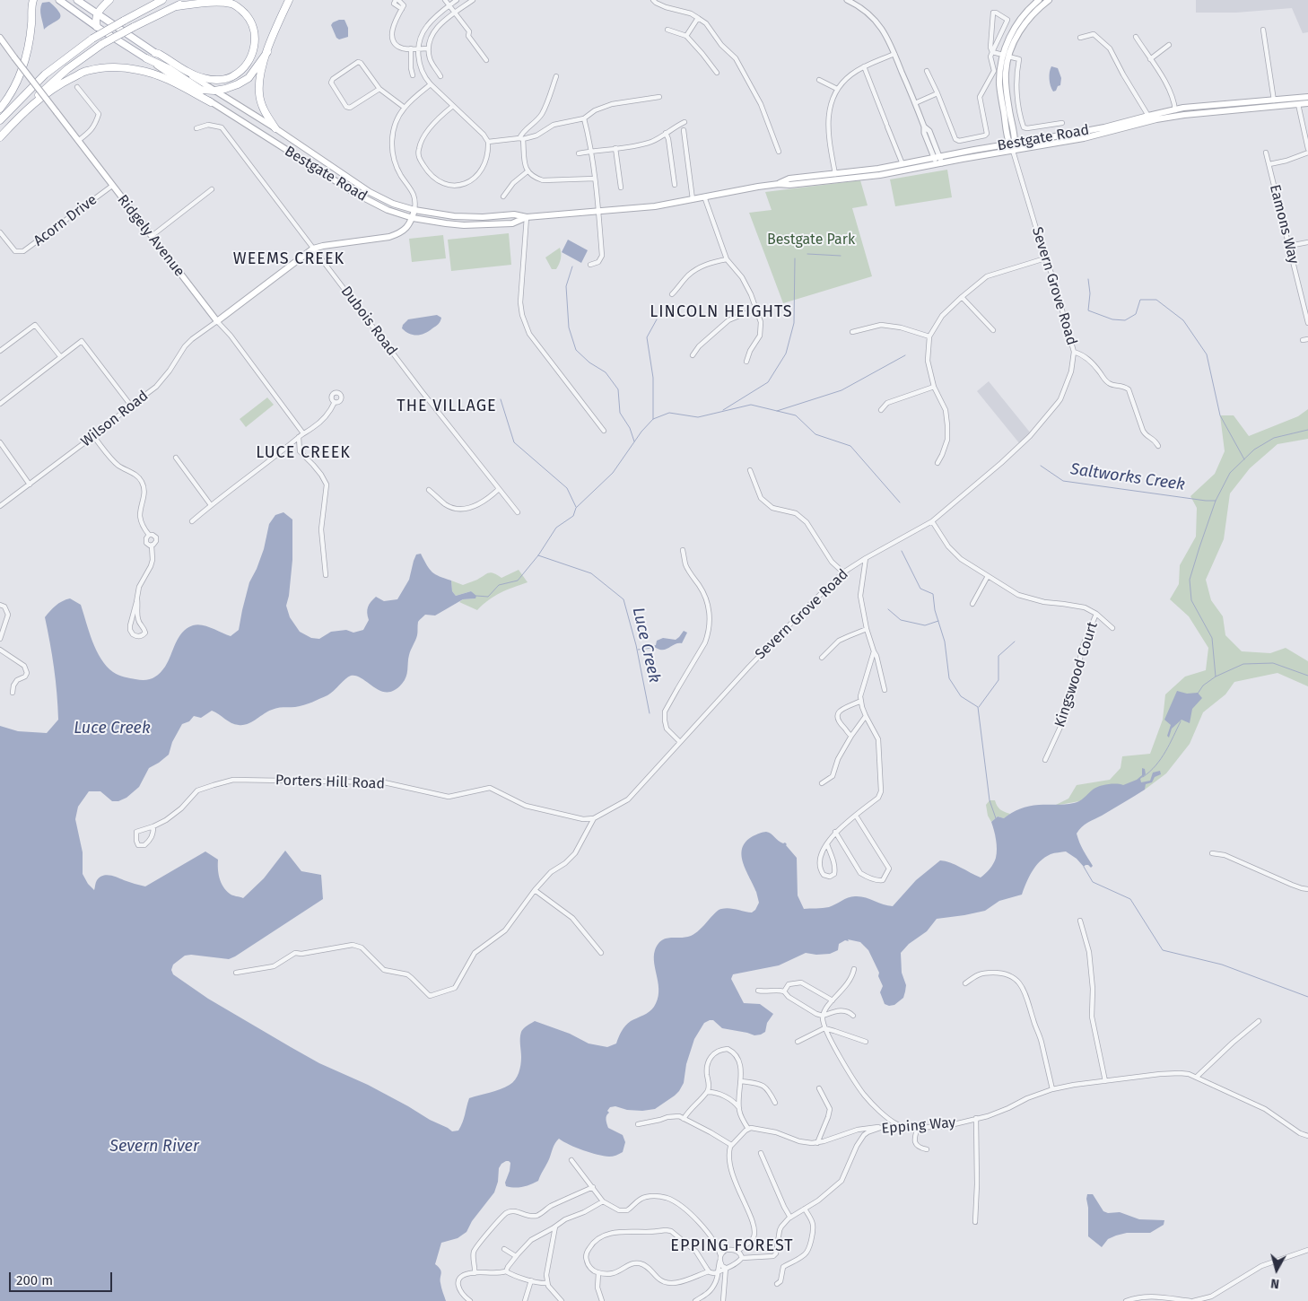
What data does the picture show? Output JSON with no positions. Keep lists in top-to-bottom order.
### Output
{
  "streets": {
    "main road": ["Bestgate Road", "Ridgely Avenue"],
    "street": [
      "Acorn Drive",
      "Eamons Way",
      "Severn Grove Road",
      "Dubois Road",
      "Wilson Road",
      "Kingswood Court",
      "Porters Hill Road",
      "Epping Way"
    ]
  },
  "crossings": [
    ["Bestgate Road", "Severn Grove Road"],
    ["Acorn Drive", "Ridgely Avenue"],
    ["Ridgely Avenue", "Wilson Road"],
    ["Severn Grove Road", "Porters Hill Road"]
  ],
  "districts": [
    "WEEMS CREEK",
    "LINCOLN HEIGHTS",
    "THE VILLAGE",
    "LUCE CREEK",
    "EPPING FOREST"
  ],
  "water": ["Saltworks Creek", "Luce Creek", "Severn River"],
  "parks": ["Bestgate Park"],
  "scale_bar": "200 m",
  "north": "bottom"
}
